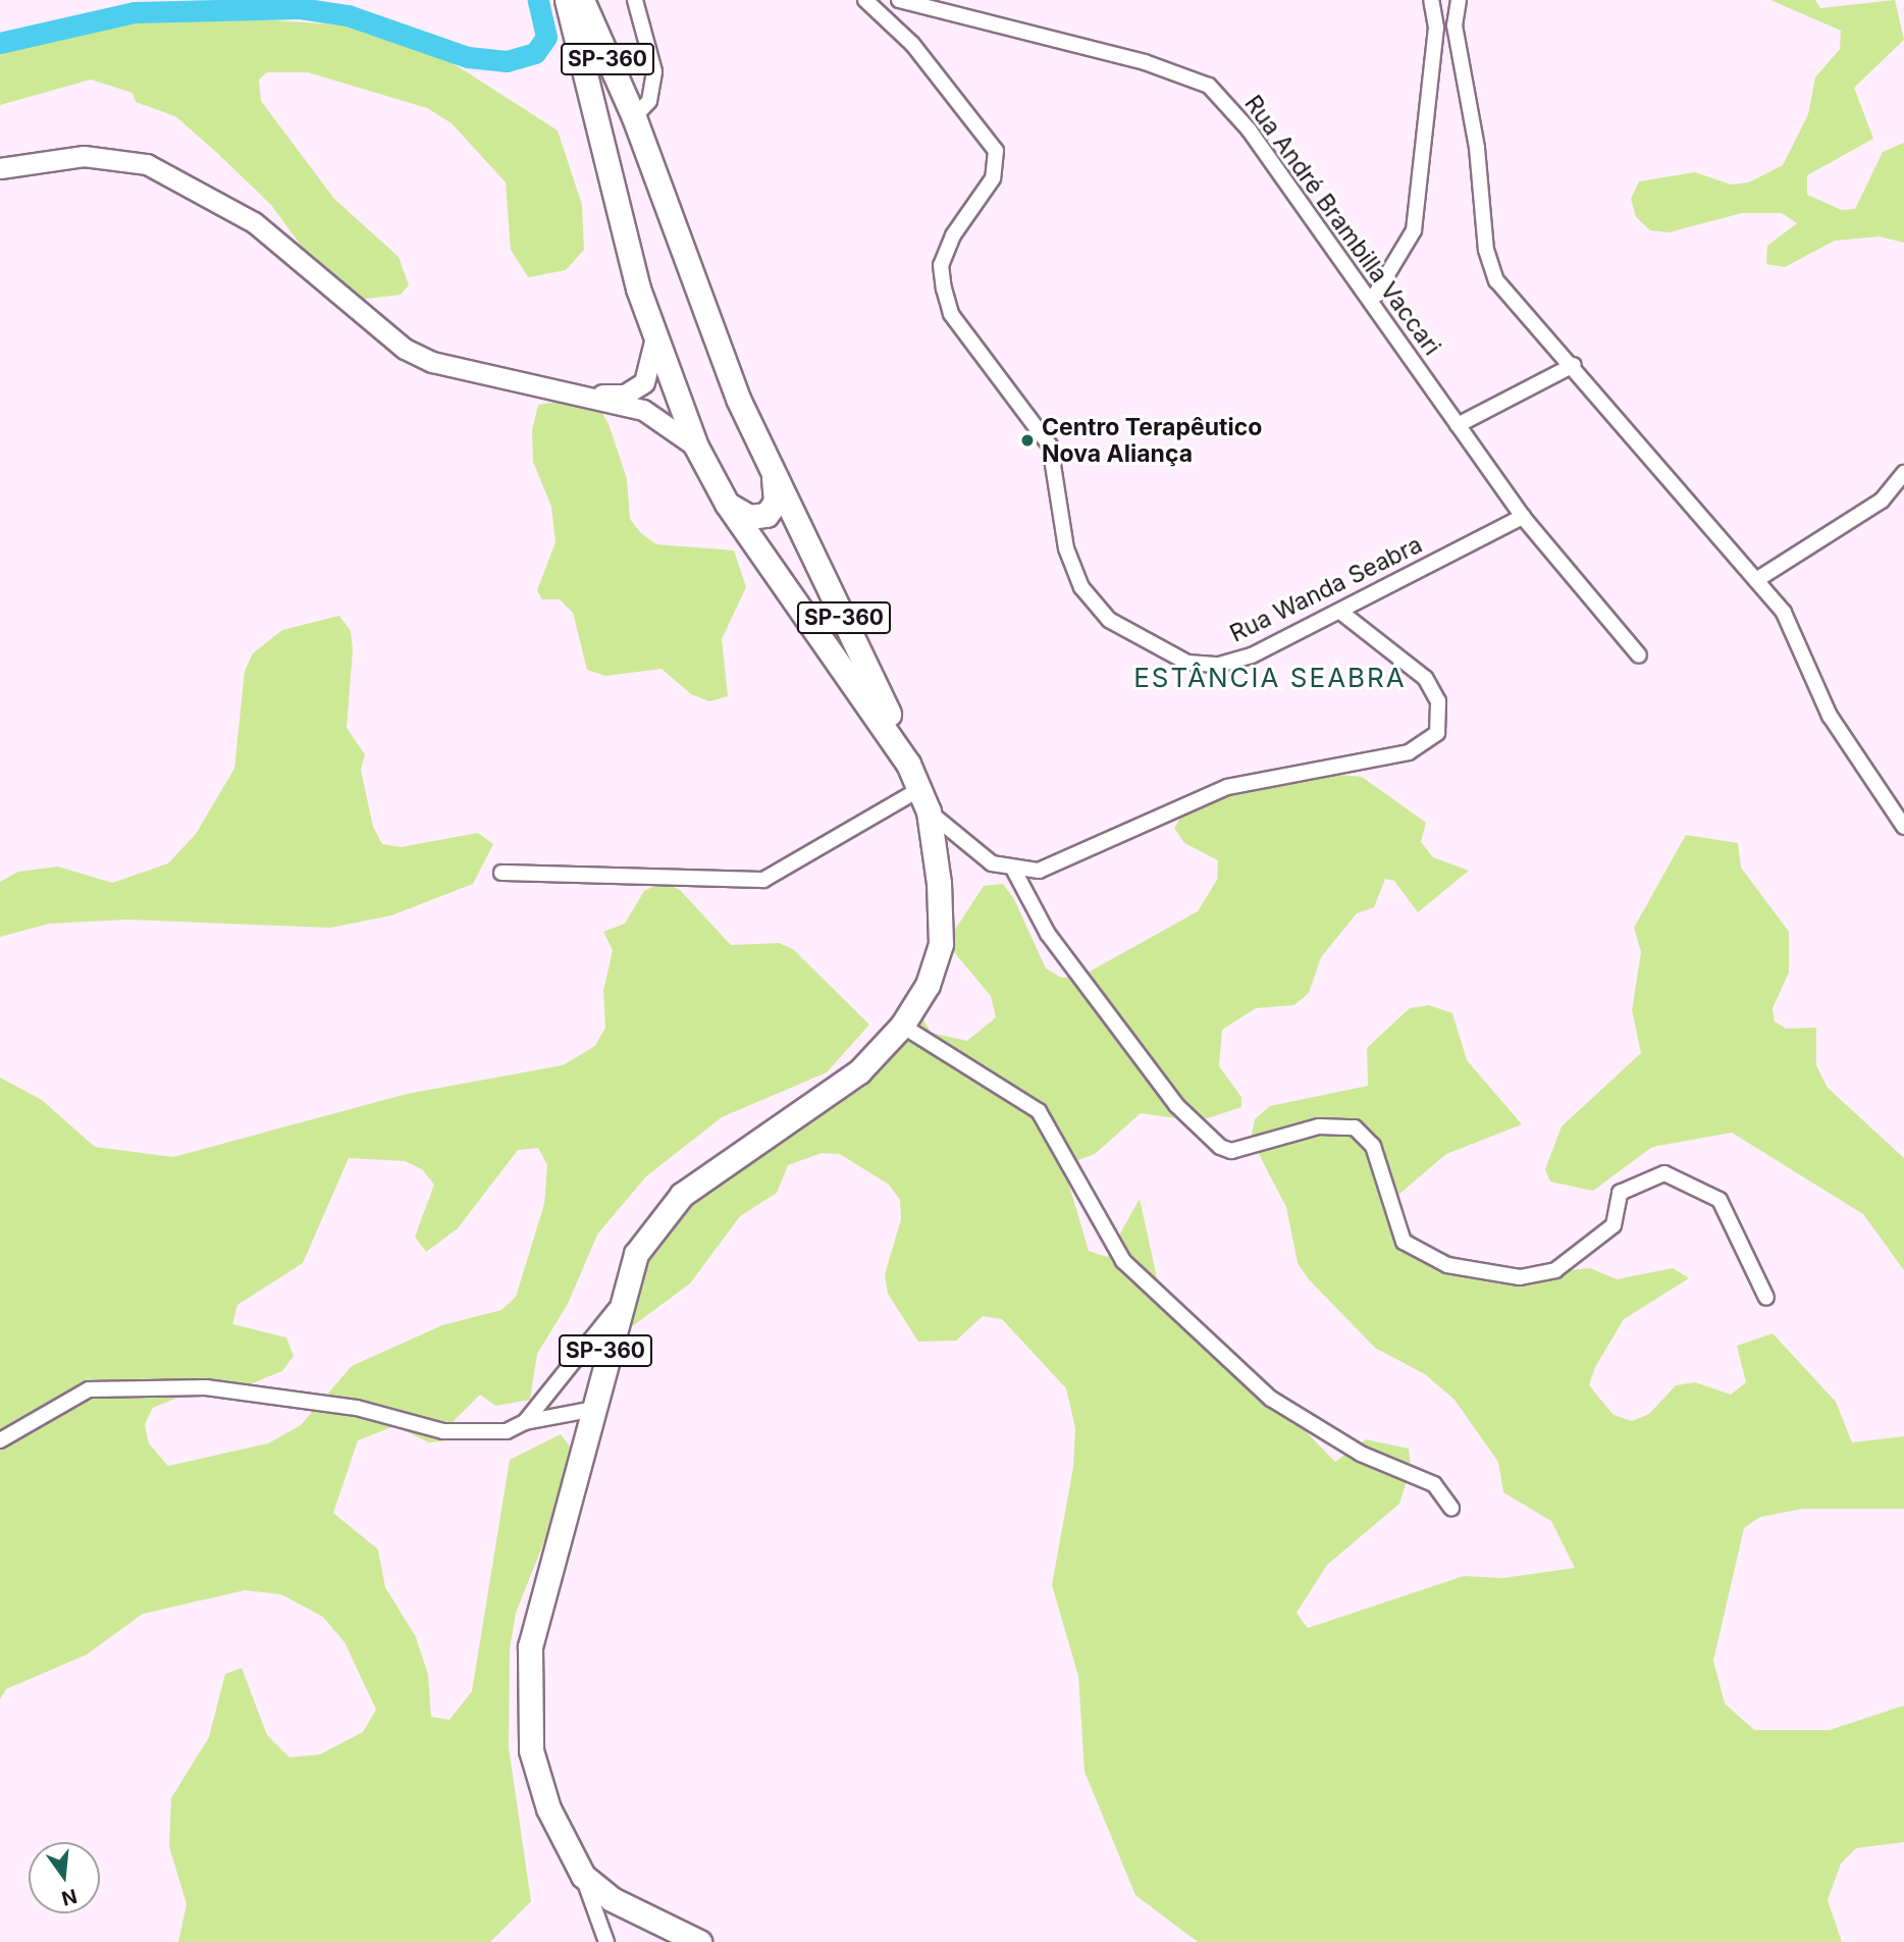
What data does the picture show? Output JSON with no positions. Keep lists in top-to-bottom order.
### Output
{
  "streets": {
    "main road": ["SP-360"],
    "street": ["Rua André Brambilla Vaccari", "Rua Wanda Seabra"]
  },
  "crossings": [
    ["Rua André Brambilla Vaccari", "Rua Wanda Seabra"]
  ],
  "districts": ["ESTÂNCIA SEABRA"],
  "places": ["Centro Terapêutico Nova Aliança"],
  "north": "bottom"
}
